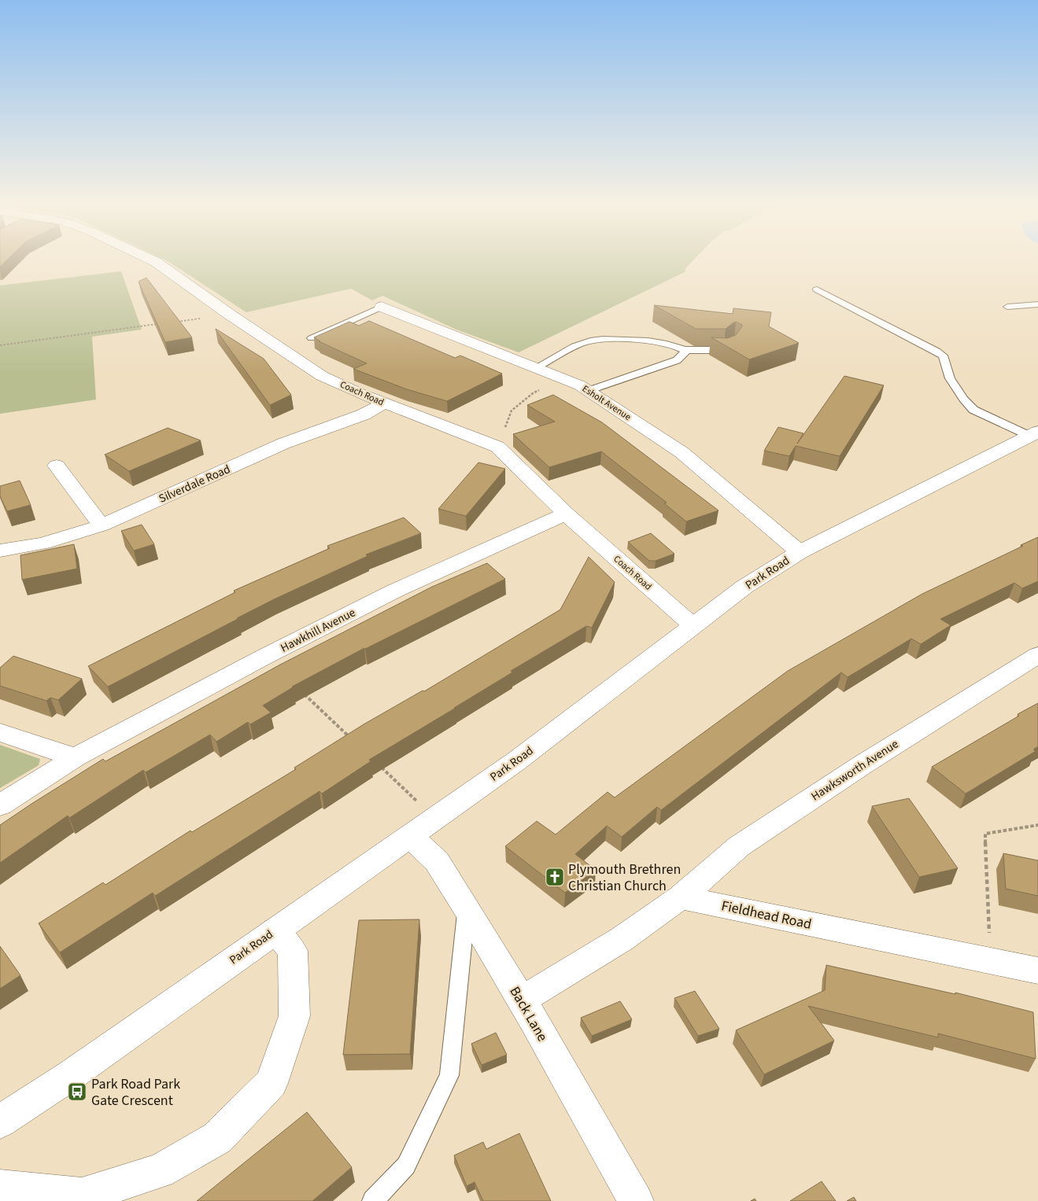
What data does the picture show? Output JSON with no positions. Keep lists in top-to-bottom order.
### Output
{
  "streets": {
    "street": [
      "Coach Road",
      "Esholt Avenue",
      "Silverdale Road",
      "Park Road",
      "Hawkhill Avenue",
      "Hawksworth Avenue",
      "Fieldhead Road",
      "Back Lane"
    ]
  },
  "crossings": [
    ["Coach Road", "Silverdale Road"],
    ["Coach Road", "Park Road"],
    ["Coach Road", "Hawkhill Avenue"],
    ["Esholt Avenue", "Park Road"],
    ["Park Road", "Back Lane"],
    ["Hawksworth Avenue", "Fieldhead Road"]
  ],
  "places": {
    "church": ["Plymouth Brethren Christian Church"],
    "bus stop": ["Park Road Park Gate Crescent"]
  }
}
